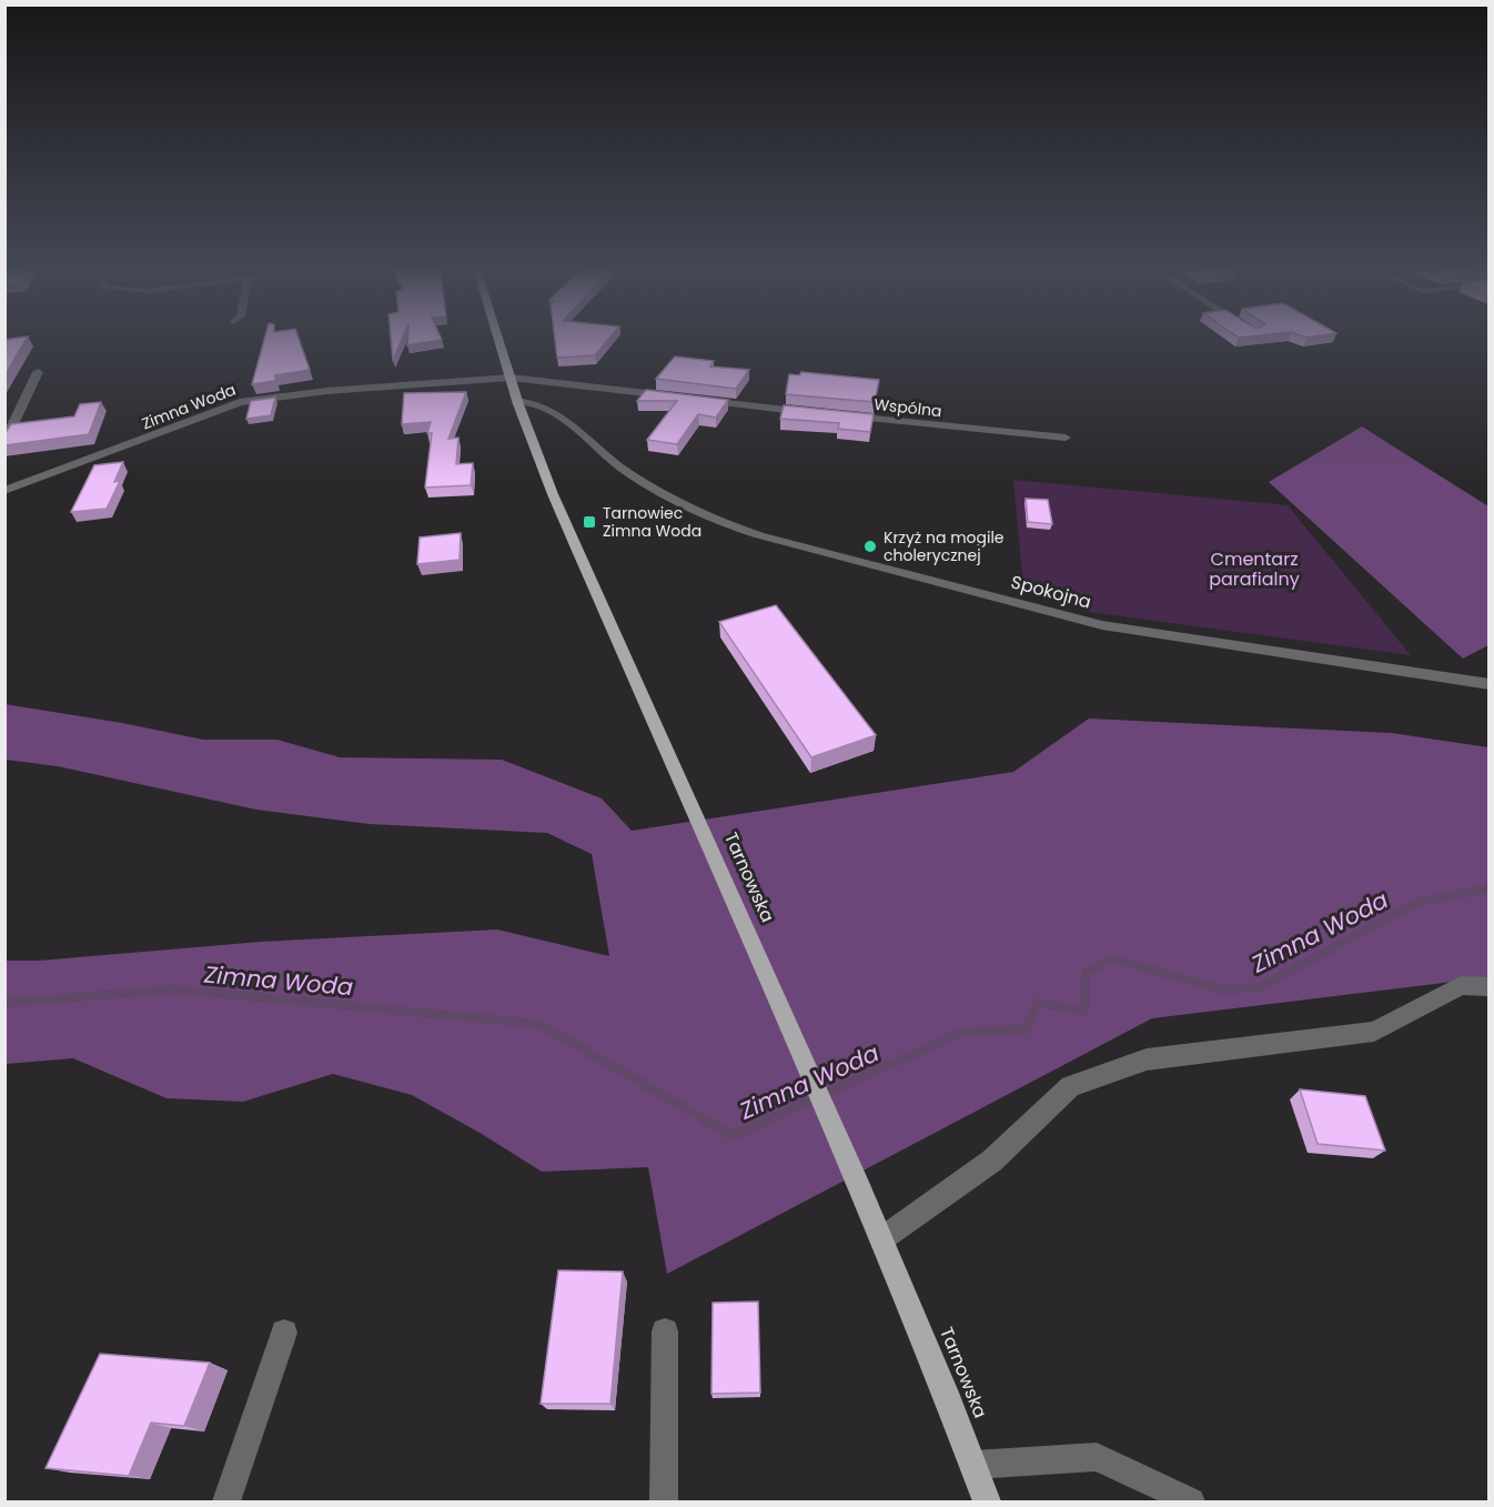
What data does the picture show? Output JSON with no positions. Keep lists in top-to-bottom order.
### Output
{
  "streets": {
    "main road": ["Tarnowska"],
    "street": ["Zimna Woda", "Wspólna", "Spokojna"]
  },
  "crossings": [
    ["Zimna Woda", "Tarnowska"],
    ["Spokojna", "Tarnowska"]
  ],
  "water": ["Zimna Woda"],
  "parks": ["Cmentarz parafialny"],
  "places": {
    "transit": ["Tarnowiec Zimna Woda"],
    "other": ["Krzyż na mogile cholerycznej"]
  }
}
